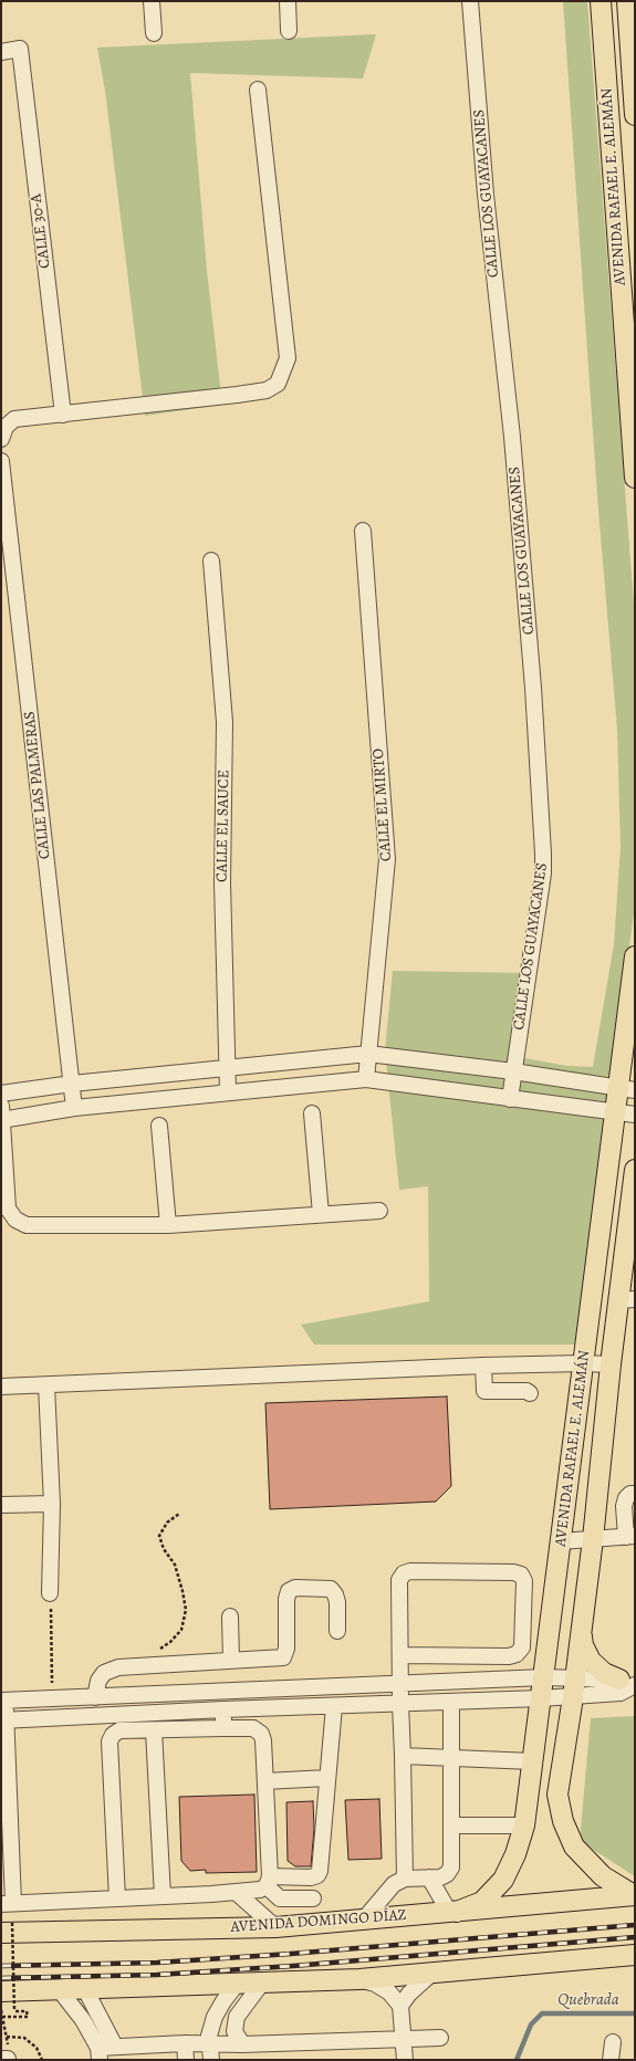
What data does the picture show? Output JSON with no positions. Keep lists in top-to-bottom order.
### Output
{
  "streets": {
    "main road": ["AVENIDA RAFAEL E. ALEMÁN", "AVENIDA DOMINGO DÍAZ"],
    "street": [
      "CALLE LOS GUAYACANES",
      "CALLE 30-A",
      "CALLE LAS PALMERAS",
      "CALLE EL MIRTO",
      "CALLE EL SAUCE"
    ]
  },
  "crossings": [
    ["AVENIDA RAFAEL E. ALEMÁN", "AVENIDA DOMINGO DÍAZ"]
  ],
  "water": ["Quebrada"]
}
